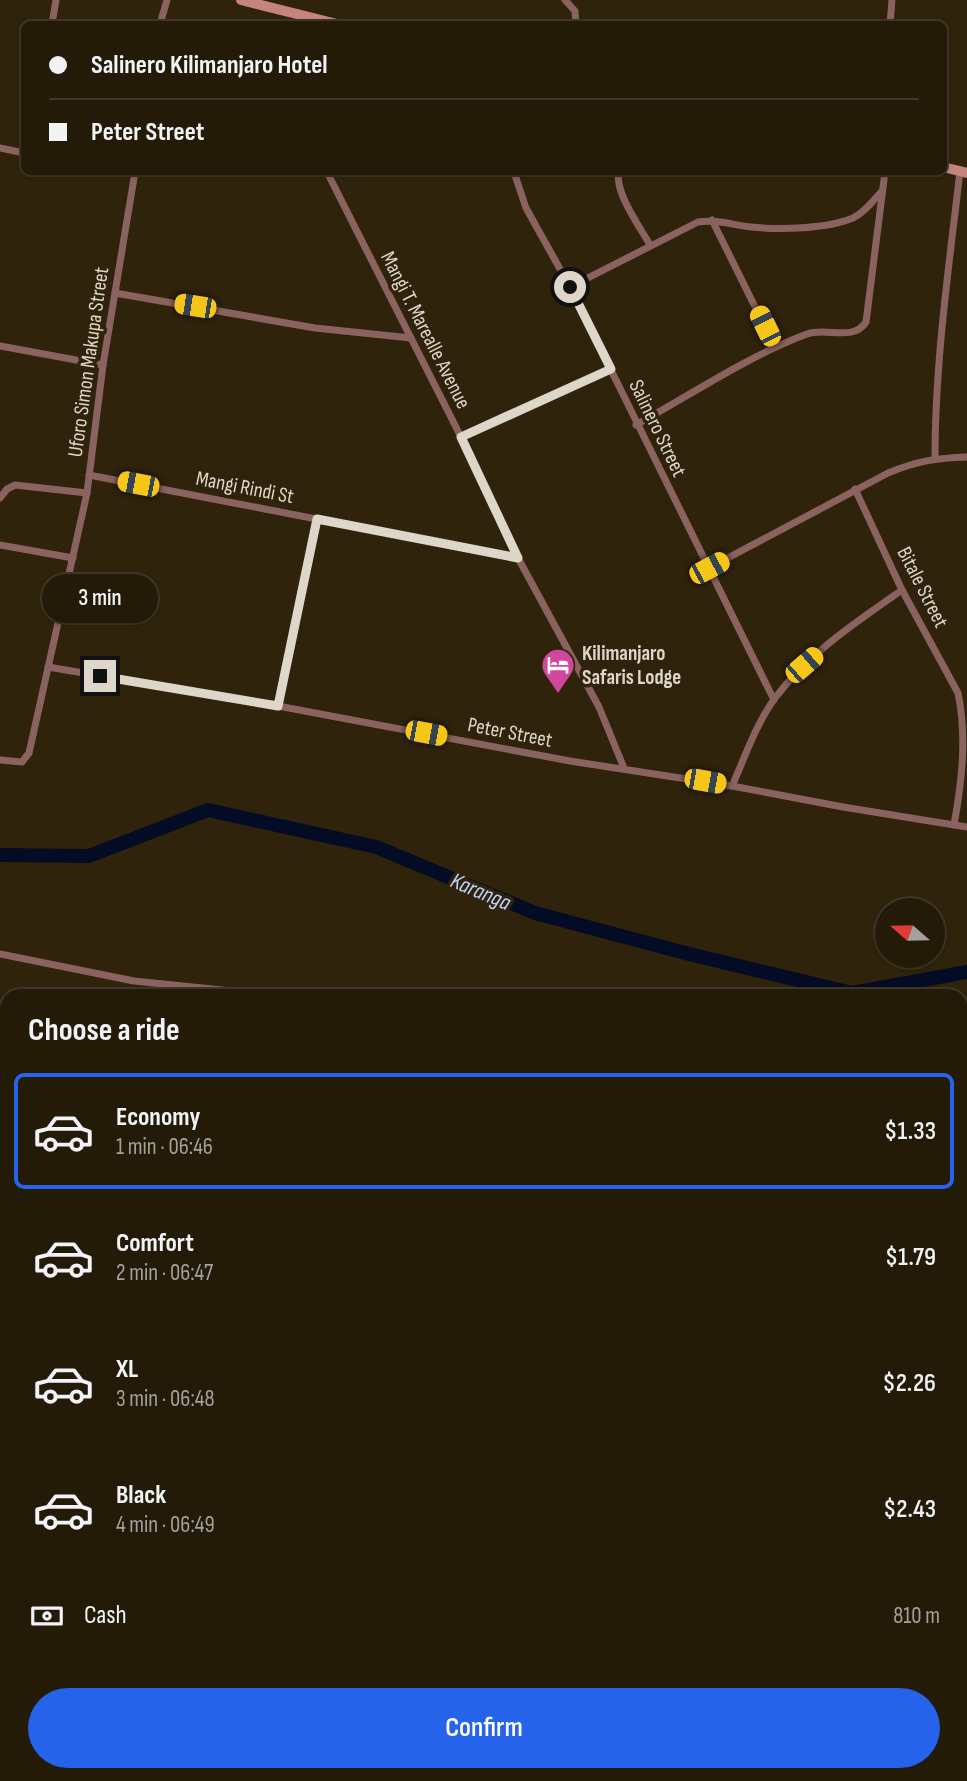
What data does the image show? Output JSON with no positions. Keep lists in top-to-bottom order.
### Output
{
  "streets": {
    "street": [
      "Mangi T. Marealle Avenue",
      "Uforo Simon Makupa Street",
      "Salinero Street",
      "Mangi Rindi St",
      "Bitale Street",
      "Peter Street"
    ]
  },
  "crossings": [
    ["Mangi T. Marealle Avenue", "Mangi Rindi St"],
    ["Mangi T. Marealle Avenue", "Peter Street"],
    ["Uforo Simon Makupa Street", "Mangi Rindi St"],
    ["Uforo Simon Makupa Street", "Peter Street"],
    ["Bitale Street", "Peter Street"]
  ],
  "water": ["Karanga"],
  "places": {
    "hotel": ["Kilimanjaro Safaris Lodge"]
  },
  "north": "left",
  "page": {
    "banner": ["Salinero Kilimanjaro Hotel", "Peter Street"],
    "bubble": "3 min",
    "heading": "Choose a ride",
    "list": [
      {
        "name": "Economy",
        "note": "1 min · 06:46",
        "value": "$1.33"
      },
      {
        "name": "Comfort",
        "note": "2 min · 06:47",
        "value": "$1.79"
      },
      {
        "name": "XL",
        "note": "3 min · 06:48",
        "value": "$2.26"
      },
      {
        "name": "Black",
        "note": "4 min · 06:49",
        "value": "$2.43"
      }
    ],
    "pay": ["Cash", "810 m"],
    "buttons": "Confirm"
  }
}
